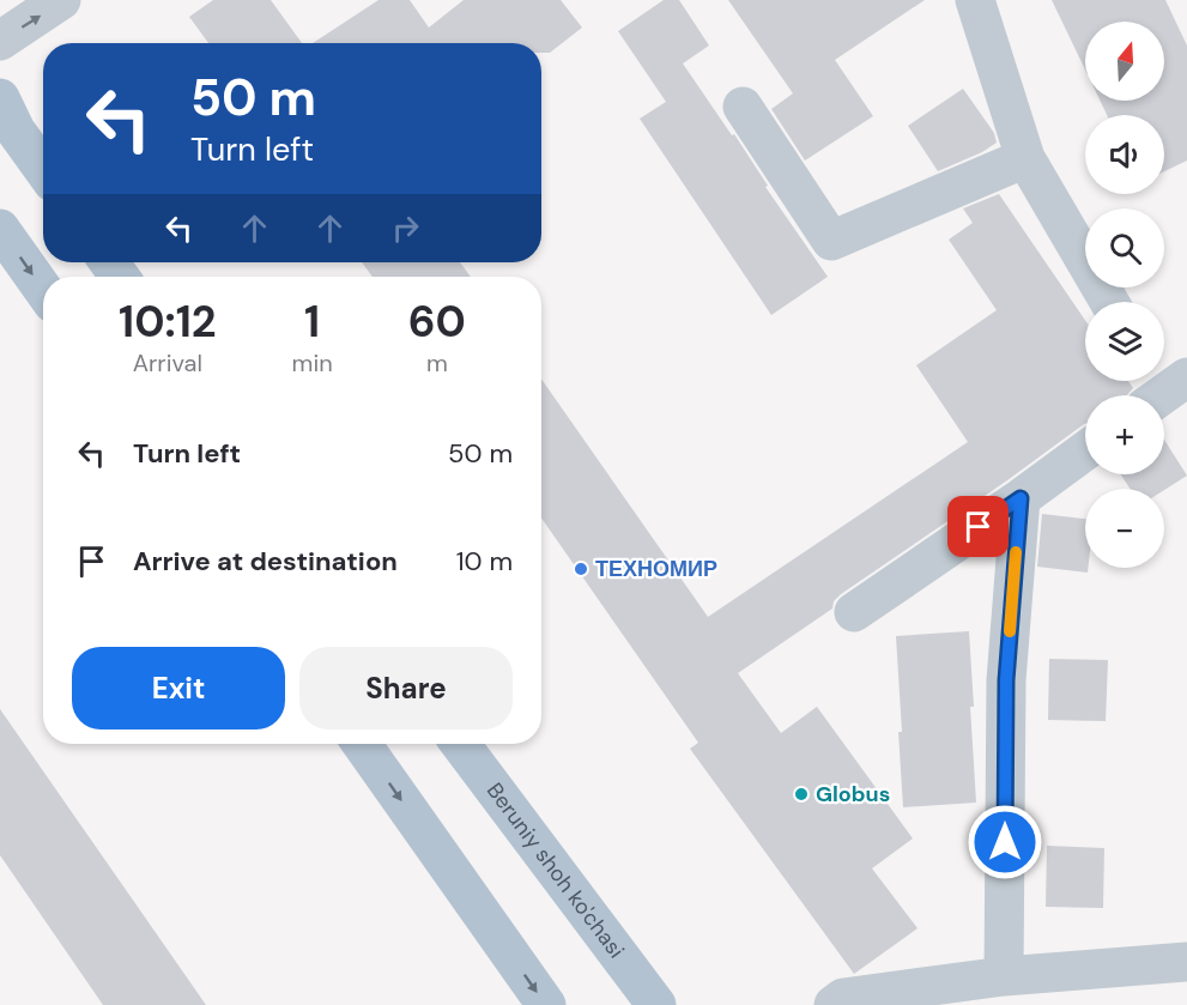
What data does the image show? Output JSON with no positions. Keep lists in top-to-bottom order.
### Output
{
  "streets": {
    "main road": ["Beruniy shoh ko'chasi"]
  },
  "places": ["ТЕХНОМИР", "Globus"],
  "north": "top",
  "page": {
    "map_buttons": ["+", "−"],
    "turn": ["50 m", "Turn left"],
    "eta": [
      "10:12",
      "Arrival",
      "1",
      "min",
      "60",
      "m"
    ],
    "list": [
      {
        "name": "Turn left",
        "value": "50 m"
      },
      {
        "name": "Arrive at destination",
        "value": "10 m"
      }
    ],
    "buttons": ["Exit", "Share"]
  }
}
